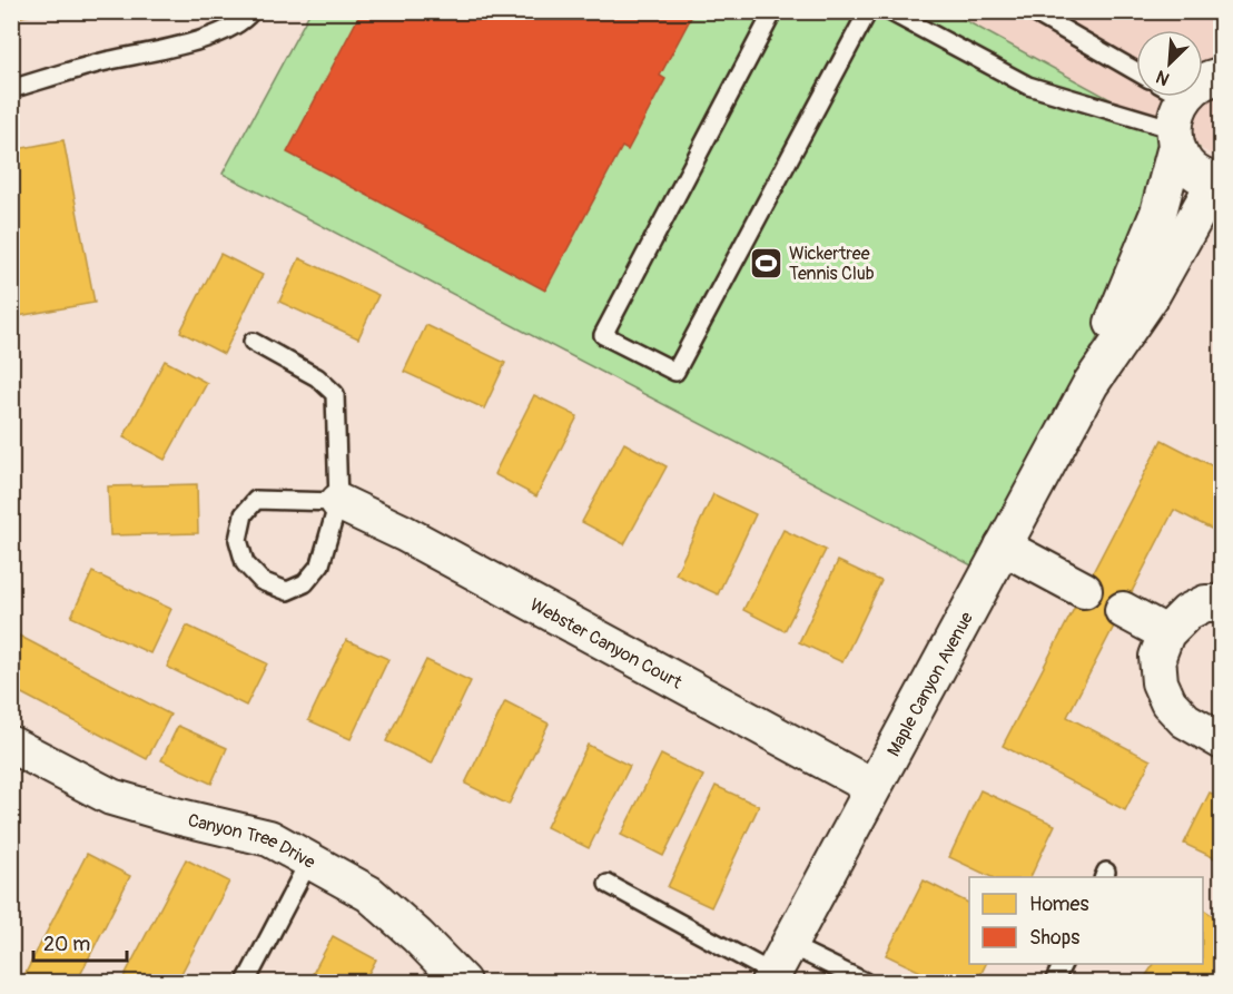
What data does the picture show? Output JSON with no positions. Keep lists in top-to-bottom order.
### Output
{
  "streets": {
    "street": ["Webster Canyon Court", "Maple Canyon Avenue", "Canyon Tree Drive"]
  },
  "crossings": [
    ["Webster Canyon Court", "Maple Canyon Avenue"]
  ],
  "places": {
    "sports": ["Wickertree Tennis Club"]
  },
  "legend": ["Homes", "Shops"],
  "scale_bar": "20 m",
  "north": "bottom left"
}
